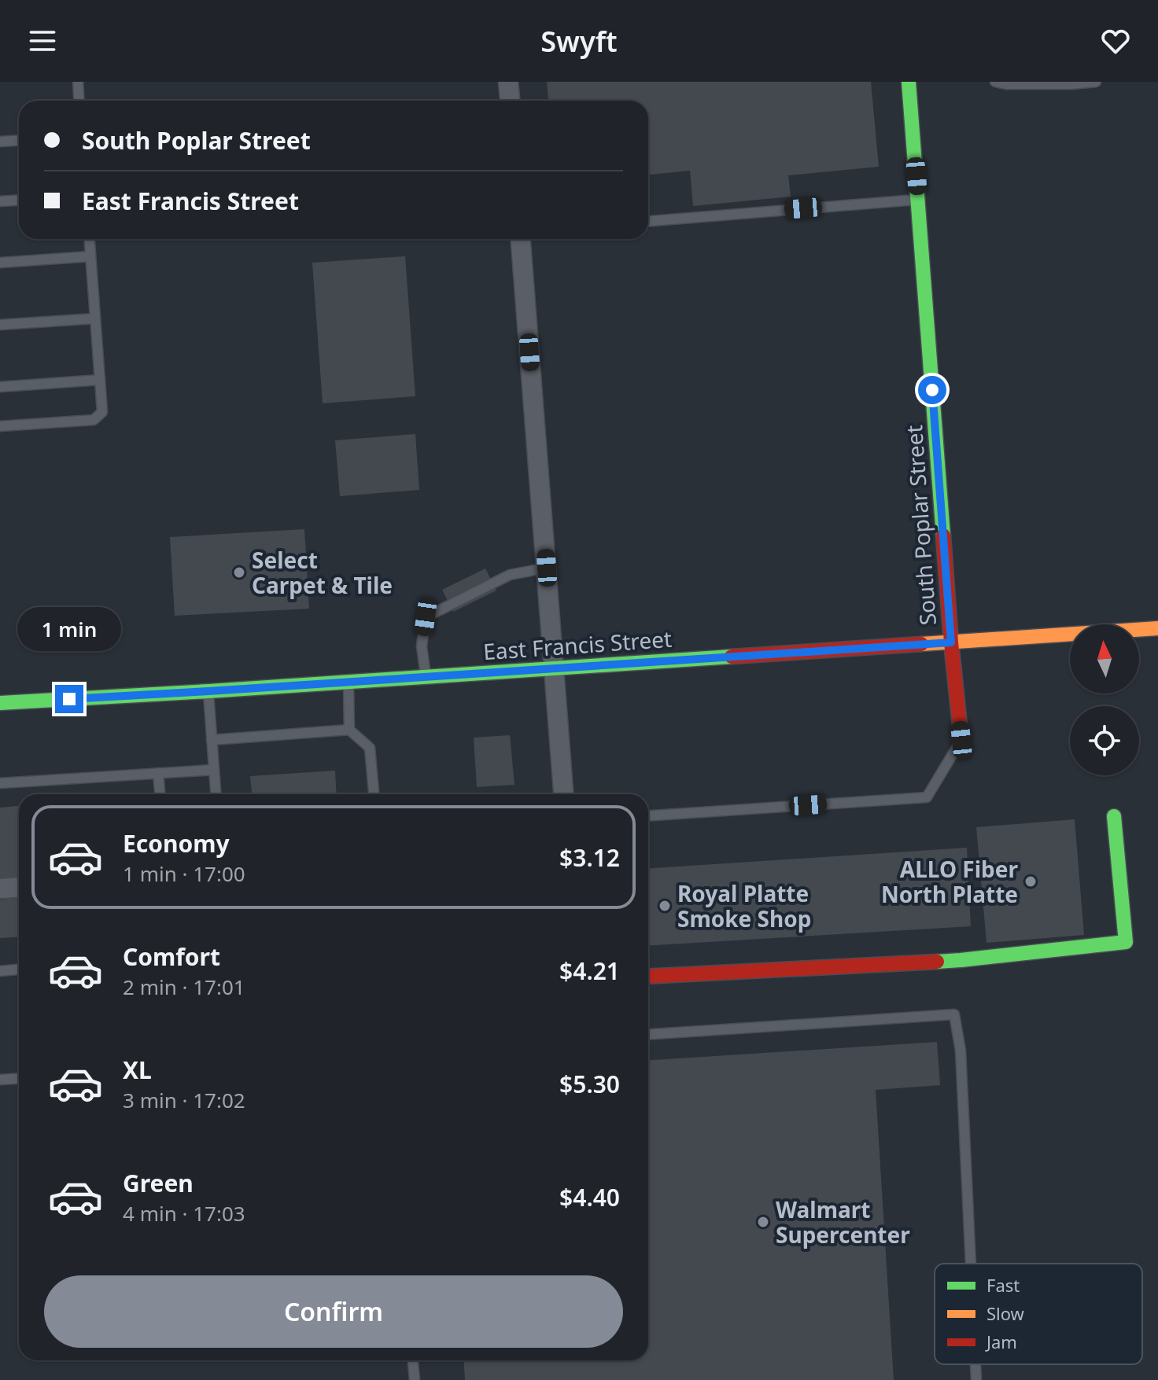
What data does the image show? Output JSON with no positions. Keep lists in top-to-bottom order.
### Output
{
  "streets": {
    "street": ["South Poplar Street", "East Francis Street"]
  },
  "crossings": [
    ["South Poplar Street", "East Francis Street"]
  ],
  "places": [
    "Select Carpet & Tile",
    "ALLO Fiber North Platte",
    "Royal Platte Smoke Shop",
    "Walmart Supercenter"
  ],
  "legend": ["Fast", "Slow", "Jam"],
  "north": "top",
  "page": {
    "header": "Swyft",
    "banner": ["South Poplar Street", "East Francis Street"],
    "bubble": "1 min",
    "list": [
      {
        "name": "Economy",
        "note": "1 min · 17:00",
        "value": "$3.12"
      },
      {
        "name": "Comfort",
        "note": "2 min · 17:01",
        "value": "$4.21"
      },
      {
        "name": "XL",
        "note": "3 min · 17:02",
        "value": "$5.30"
      },
      {
        "name": "Green",
        "note": "4 min · 17:03",
        "value": "$4.40"
      }
    ],
    "buttons": "Confirm"
  }
}
